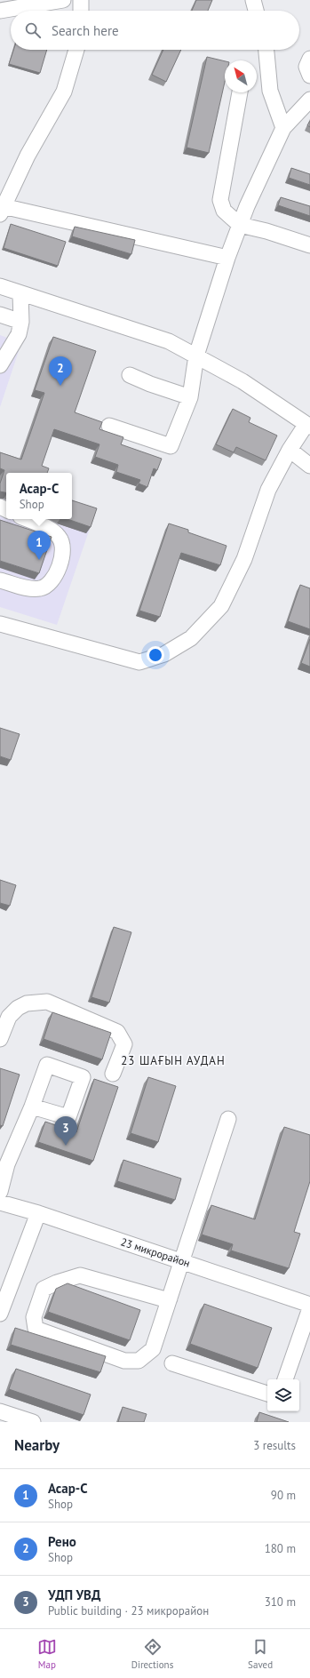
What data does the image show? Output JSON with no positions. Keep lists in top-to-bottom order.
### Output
{
  "streets": {
    "street": ["23 микрорайон"]
  },
  "districts": ["23 ШАҒЫН АУДАН"],
  "north": "top left",
  "page": {
    "search": "Search here",
    "pins": ["2", "1", "3"],
    "popup": ["Асар-С", "Shop"],
    "heading": ["Nearby", "3 results"],
    "list": [
      {
        "mark": "1",
        "name": "Асар-С",
        "note": "Shop",
        "value": "90 m"
      },
      {
        "mark": "2",
        "name": "Рено",
        "note": "Shop",
        "value": "180 m"
      },
      {
        "mark": "3",
        "name": "УДП УВД",
        "note": "Public building · 23 микрорайон",
        "value": "310 m"
      }
    ],
    "nav": ["Map", "Directions", "Saved"]
  }
}
